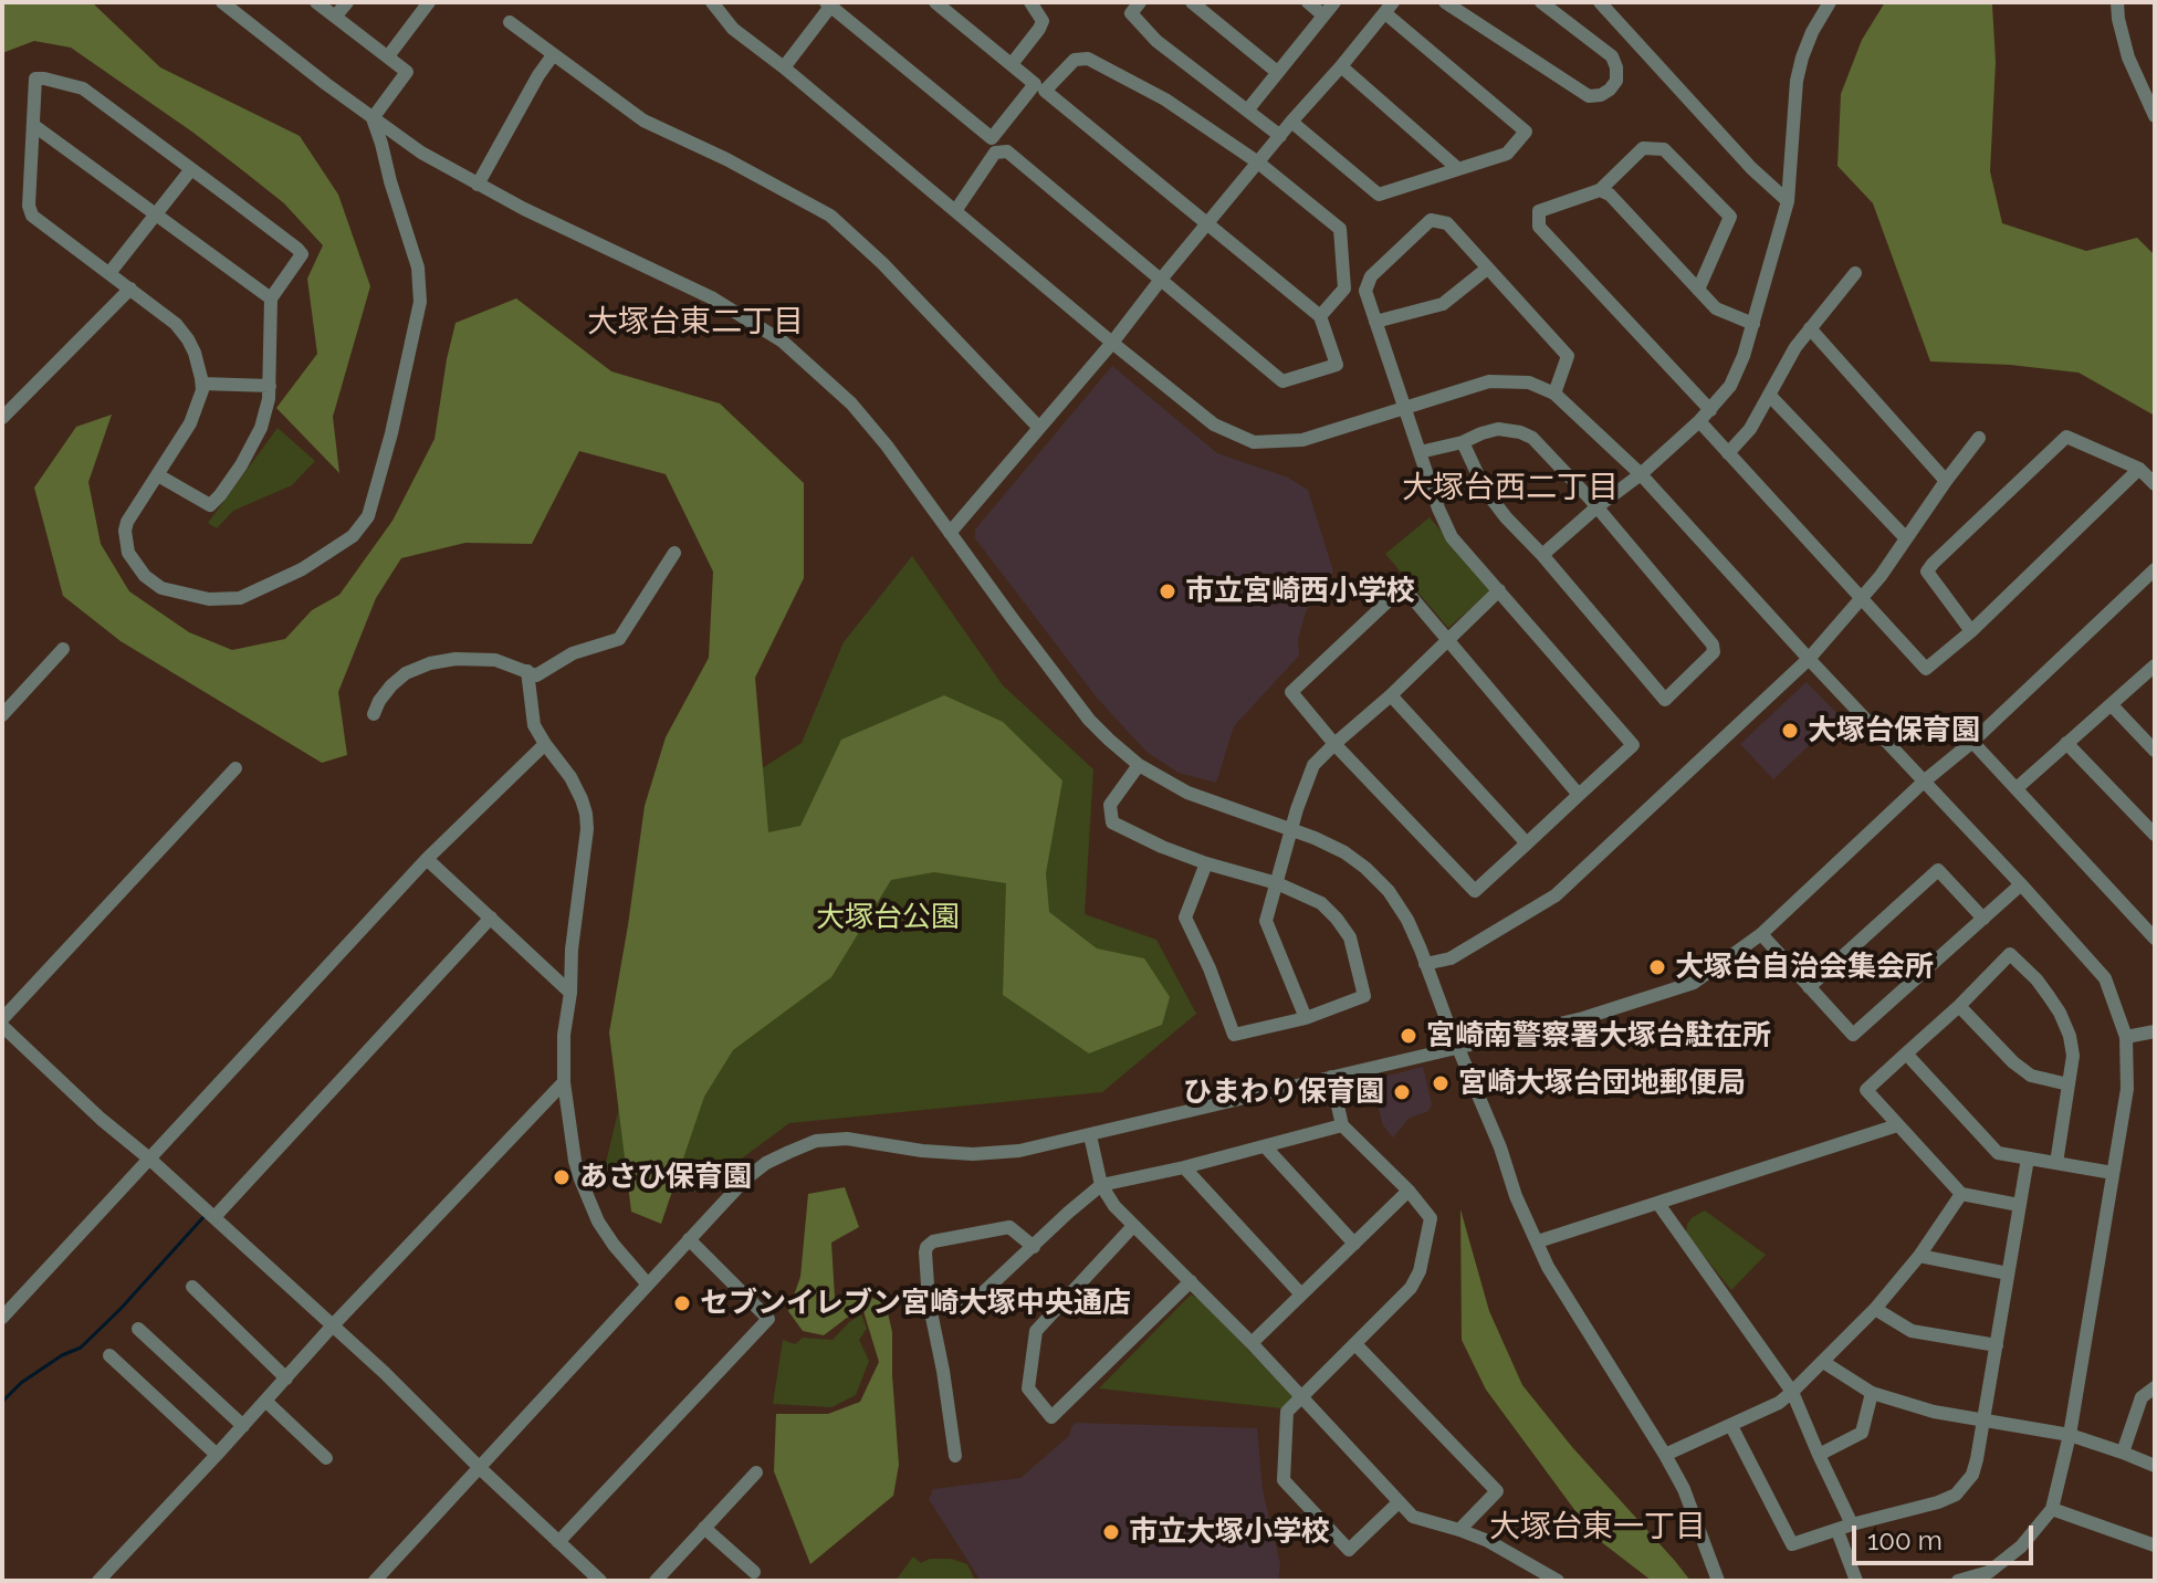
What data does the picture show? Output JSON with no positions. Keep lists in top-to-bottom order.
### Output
{
  "districts": ["大塚台東二丁目", "大塚台西二丁目", "大塚台東一丁目"],
  "parks": ["大塚台公園"],
  "places": [
    "市立宮崎西小学校",
    "大塚台保育園",
    "大塚台自治会集会所",
    "宮崎南警察署大塚台駐在所",
    "宮崎大塚台団地郵便局",
    "ひまわり保育園",
    "あさひ保育園",
    "セブンイレブン宮崎大塚中央通店",
    "市立大塚小学校"
  ],
  "scale_bar": "100 m"
}
